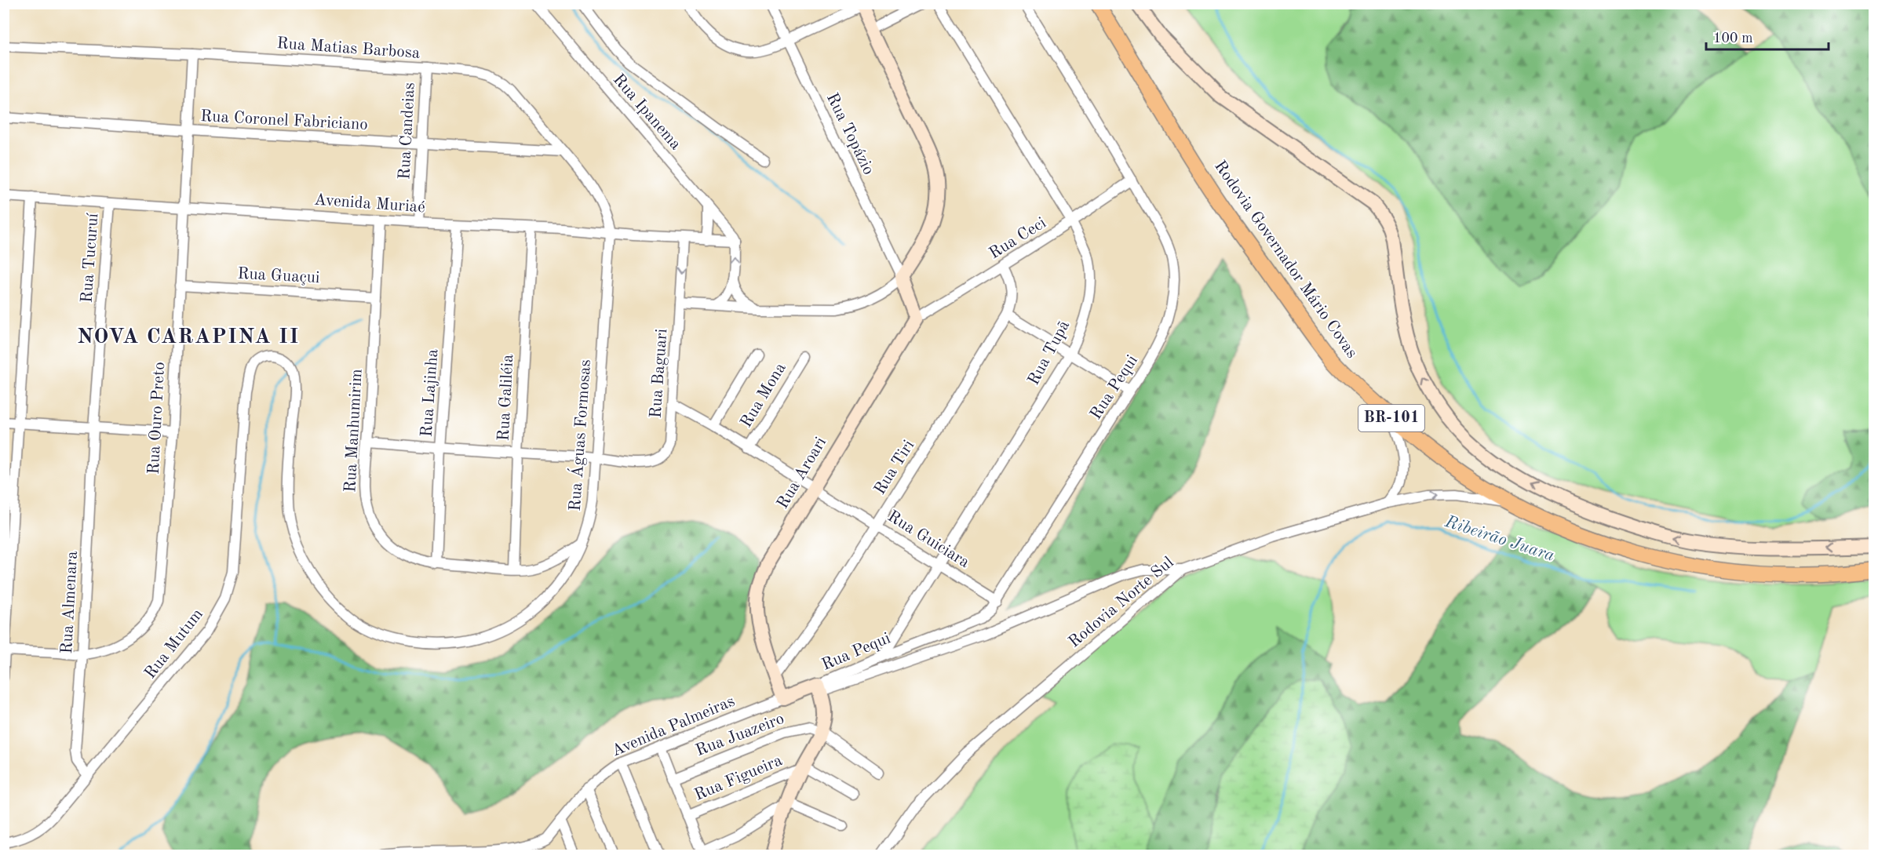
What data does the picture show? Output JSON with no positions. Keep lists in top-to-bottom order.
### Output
{
  "streets": {
    "main road": ["Rodovia Governador Mário Covas", "BR-101"],
    "street": [
      "Rua Matias Barbosa",
      "Rua Ipanema",
      "Rua Coronel Fabriciano",
      "Rua Candeias",
      "Rua Topázio",
      "Avenida Muriaé",
      "Rua Ceci",
      "Rua Tucuruí",
      "Rua Guaçui",
      "Rua Tupã",
      "Rua Baguari",
      "Rua Pequi",
      "Rua Lajinha",
      "Rua Mona",
      "Rua Galiléia",
      "Rua Ouro Preto",
      "Rua Manhumirim",
      "Rua Águas Formosas",
      "Rua Tiri",
      "Rua Aroari",
      "Rua Guiciara",
      "Rua Almenara",
      "Rodovia Norte Sul",
      "Rua Mutum",
      "Avenida Palmeiras",
      "Rua Juazeiro",
      "Rua Figueira"
    ]
  },
  "crossings": [
    ["Rua Matias Barbosa", "Rua Coronel Fabriciano"],
    ["Rua Matias Barbosa", "Rua Candeias"],
    ["Rua Matias Barbosa", "Avenida Muriaé"],
    ["Rua Matias Barbosa", "Rua Ouro Preto"],
    ["Rua Matias Barbosa", "Rua Águas Formosas"],
    ["Rua Ipanema", "Avenida Muriaé"],
    ["Rua Coronel Fabriciano", "Rua Candeias"],
    ["Rua Coronel Fabriciano", "Rua Ouro Preto"],
    ["Rua Candeias", "Avenida Muriaé"],
    ["Avenida Muriaé", "Rua Tucuruí"],
    ["Avenida Muriaé", "Rua Baguari"],
    ["Avenida Muriaé", "Rua Lajinha"],
    ["Avenida Muriaé", "Rua Galiléia"],
    ["Avenida Muriaé", "Rua Ouro Preto"],
    ["Avenida Muriaé", "Rua Manhumirim"],
    ["Avenida Muriaé", "Rua Águas Formosas"],
    ["Rua Ceci", "Rua Tupã"],
    ["Rua Ceci", "Rua Pequi"],
    ["Rua Ceci", "Rua Tiri"],
    ["Rua Ceci", "Rua Aroari"],
    ["Rua Tucuruí", "Rua Almenara"],
    ["Rodovia Governador Mário Covas", "Rodovia Norte Sul"],
    ["Rua Guaçui", "Rua Ouro Preto"],
    ["Rua Guaçui", "Rua Manhumirim"],
    ["Rua Tupã", "Rua Pequi"],
    ["Rua Tupã", "Rua Guiciara"],
    ["Rua Baguari", "Rua Águas Formosas"],
    ["Rua Baguari", "Rua Guiciara"],
    ["Rua Pequi", "Rua Guiciara"],
    ["Rua Lajinha", "Rua Manhumirim"],
    ["Rua Mona", "Rua Guiciara"],
    ["Rua Galiléia", "Rua Manhumirim"],
    ["Rua Ouro Preto", "Rua Almenara"],
    ["Rua Manhumirim", "Rua Águas Formosas"],
    ["Rua Águas Formosas", "Rua Mutum"],
    ["Rua Tiri", "Rua Aroari"],
    ["Rua Tiri", "Rua Guiciara"],
    ["Rua Aroari", "Rua Guiciara"],
    ["Rua Aroari", "Avenida Palmeiras"],
    ["Rua Almenara", "Rua Mutum"]
  ],
  "districts": ["NOVA CARAPINA II"],
  "water": ["Ribeirão Juara"],
  "scale_bar": "100 m"
}
